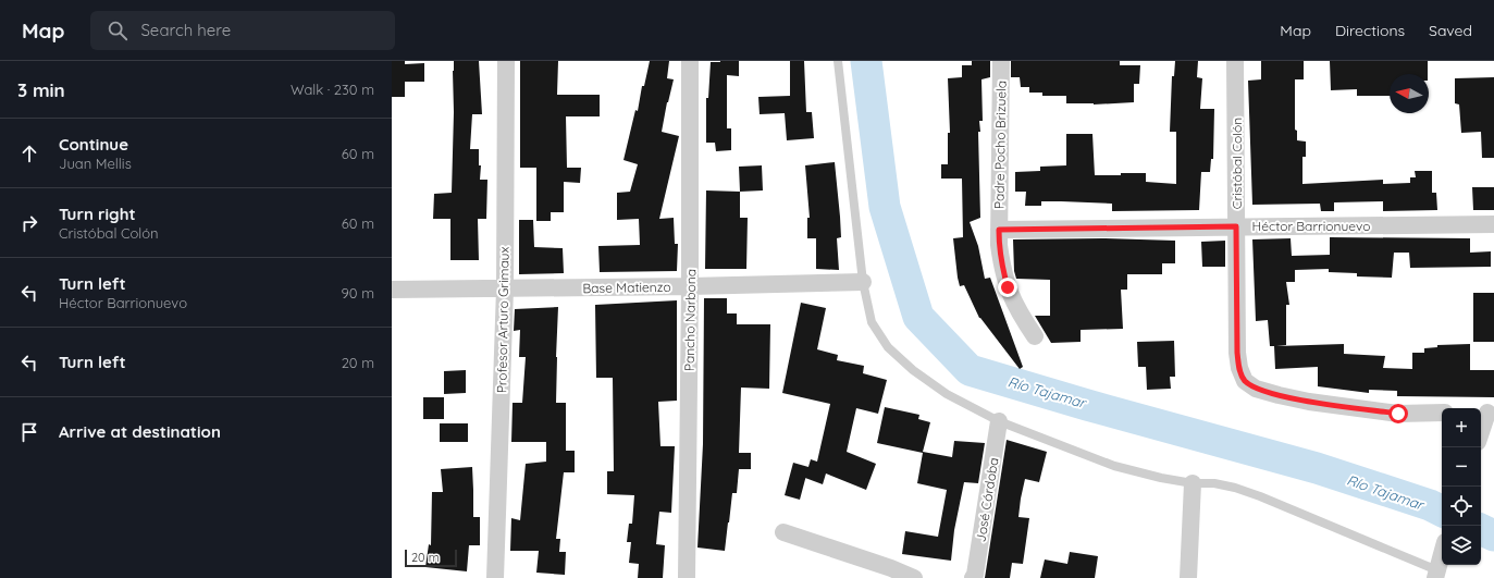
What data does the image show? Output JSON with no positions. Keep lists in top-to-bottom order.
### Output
{
  "streets": {
    "street": [
      "Padre Pocho Brizuela",
      "Cristóbal Colón",
      "Héctor Barrionuevo",
      "Base Matienzo",
      "Profesor Arturo Grimaux",
      "Pancho Narbona",
      "José Córdoba"
    ]
  },
  "crossings": [
    ["Padre Pocho Brizuela", "Héctor Barrionuevo"],
    ["Cristóbal Colón", "Héctor Barrionuevo"],
    ["Base Matienzo", "Profesor Arturo Grimaux"],
    ["Base Matienzo", "Pancho Narbona"]
  ],
  "water": ["Río Tajamar"],
  "scale_bar": "20 m",
  "north": "left",
  "page": {
    "header": "Map",
    "search": "Search here",
    "nav": ["Map", "Directions", "Saved"],
    "heading": ["3 min", "Walk · 230 m"],
    "list": [
      ["Continue", "Juan Mellis", "60 m"],
      ["Turn right", "Cristóbal Colón", "60 m"],
      ["Turn left", "Héctor Barrionuevo", "90 m"],
      ["Turn left", "20 m"],
      "Arrive at destination"
    ],
    "map_buttons": ["+", "−"],
    "scale": "20 m"
  }
}
